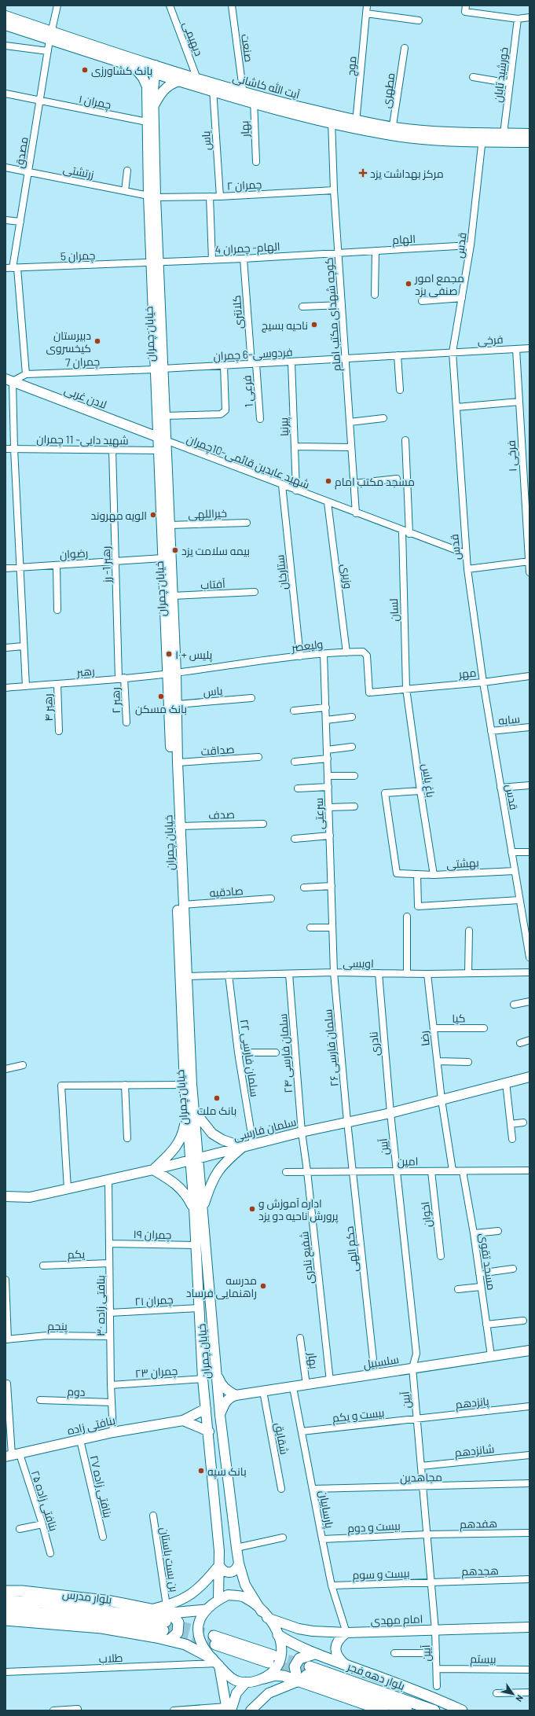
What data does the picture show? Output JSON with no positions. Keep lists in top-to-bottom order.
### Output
{
  "streets": {
    "main road": [
      "آیت الله کاشانی",
      "خیابان چمران",
      "لادن غربی",
      "سلمان فارسی",
      "سلسبیل",
      "بنافتی زاده",
      "بلوار مدرس",
      "امام مهدی",
      "بلوار دهه فجر"
    ],
    "street": [
      "دیهیمی",
      "صنعت",
      "موج",
      "خورشید تابان",
      "مطهری",
      "چمران ۱",
      "بهار",
      "یاس",
      "مصدق",
      "زرتشتی",
      "چمران ۲",
      "الهام",
      "قدس",
      "الهام- چمران 4",
      "چمران 5",
      "کلانتری",
      "کوچه شهدای مکتب امام",
      "فرخی",
      "فردوسی-6 چمران",
      "چمران 7",
      "فرعی 1",
      "پیرنیا",
      "شهید دایی- 11 چمران",
      "فرخی ۱",
      "شهید عابدین قائمی-10چمران",
      "خیراللهی",
      "رضوان",
      "رهبر 1- رز",
      "ستارخان",
      "وزیری",
      "آفتاب",
      "لسان",
      "ولیعصر",
      "رهبر",
      "مهر",
      "رهبر ۲",
      "رهبر ۴",
      "سایه",
      "صداقت",
      "باغ یاس",
      "سرعتی",
      "صدف",
      "بهشتی",
      "صادقیه",
      "اویسی",
      "کیا",
      "رضا",
      "نادری",
      "سلمان فارسی ۲۶",
      "سلمان فارسی ۲۴",
      "سلمان فارسی ۲۲",
      "آیین",
      "امین",
      "اخوان",
      "چمران ۱۹",
      "حکم الهی",
      "یکم",
      "شفیع نادری",
      "مسجد تقوی",
      "چمران ۲۱",
      "بنافتی زاده ۳۰",
      "پنجم",
      "چمران ۲۳",
      "دوم",
      "پانزدهم",
      "بیست و یکم",
      "شقایق",
      "شانزدهم",
      "مجاهدین",
      "بنافتی زاده ۲۷",
      "بنافتی زاده ۲۵",
      "پارساییان",
      "هفدهم",
      "بیست و دوم",
      "بن بست باستان",
      "هجدهم",
      "بیست و سوم",
      "طلاب",
      "بیستم"
    ]
  },
  "crossings": [
    ["دیهیمی", "آیت الله کاشانی"],
    ["صنعت", "آیت الله کاشانی"],
    ["موج", "آیت الله کاشانی"],
    ["خورشید تابان", "آیت الله کاشانی"],
    ["آیت الله کاشانی", "مطهری"],
    ["آیت الله کاشانی", "بهار"],
    ["آیت الله کاشانی", "یاس"],
    ["آیت الله کاشانی", "مصدق"],
    ["آیت الله کاشانی", "قدس"],
    ["آیت الله کاشانی", "کوچه شهدای مکتب امام"],
    ["آیت الله کاشانی", "خیابان چمران"],
    ["چمران ۱", "مصدق"],
    ["چمران ۱", "خیابان چمران"],
    ["بهار", "سلسبیل"],
    ["یاس", "چمران ۲"],
    ["یاس", "خیابان چمران"],
    ["مصدق", "زرتشتی"],
    ["مصدق", "چمران 5"],
    ["مصدق", "چمران 7"],
    ["زرتشتی", "چمران ۲"],
    ["زرتشتی", "خیابان چمران"],
    ["چمران ۲", "کوچه شهدای مکتب امام"],
    ["چمران ۲", "خیابان چمران"],
    ["الهام", "قدس"],
    ["الهام", "الهام- چمران 4"],
    ["الهام", "کوچه شهدای مکتب امام"],
    ["قدس", "فرخی"],
    ["قدس", "شهید عابدین قائمی-10چمران"],
    ["قدس", "مهر"],
    ["قدس", "سایه"],
    ["قدس", "بهشتی"],
    ["الهام- چمران 4", "چمران 5"],
    ["الهام- چمران 4", "کلانتری"],
    ["الهام- چمران 4", "کوچه شهدای مکتب امام"],
    ["الهام- چمران 4", "خیابان چمران"],
    ["چمران 5", "خیابان چمران"],
    ["کلانتری", "فردوسی-6 چمران"],
    ["کلانتری", "فرعی 1"],
    ["کوچه شهدای مکتب امام", "فردوسی-6 چمران"],
    ["کوچه شهدای مکتب امام", "شهید عابدین قائمی-10چمران"],
    ["خیابان چمران", "فردوسی-6 چمران"],
    ["خیابان چمران", "چمران 7"],
    ["خیابان چمران", "لادن غربی"],
    ["خیابان چمران", "شهید دایی- 11 چمران"],
    ["خیابان چمران", "شهید عابدین قائمی-10چمران"],
    ["خیابان چمران", "خیراللهی"],
    ["خیابان چمران", "رضوان"],
    ["خیابان چمران", "آفتاب"],
    ["خیابان چمران", "ولیعصر"],
    ["خیابان چمران", "رهبر"],
    ["خیابان چمران", "صداقت"],
    ["خیابان چمران", "صدف"],
    ["خیابان چمران", "صادقیه"],
    ["خیابان چمران", "اویسی"],
    ["خیابان چمران", "سلمان فارسی"],
    ["خیابان چمران", "چمران ۱۹"],
    ["خیابان چمران", "چمران ۲۱"],
    ["خیابان چمران", "سلسبیل"],
    ["خیابان چمران", "چمران ۲۳"],
    ["خیابان چمران", "بنافتی زاده"],
    ["خیابان چمران", "امام مهدی"],
    ["خیابان چمران", "طلاب"],
    ["فرخی", "فردوسی-6 چمران"],
    ["فرخی", "فرخی ۱"],
    ["فردوسی-6 چمران", "چمران 7"],
    ["فردوسی-6 چمران", "فرعی 1"],
    ["فردوسی-6 چمران", "پیرنیا"],
    ["چمران 7", "لادن غربی"],
    ["لادن غربی", "شهید عابدین قائمی-10چمران"],
    ["پیرنیا", "شهید عابدین قائمی-10چمران"],
    ["شهید دایی- 11 چمران", "رهبر 1- رز"],
    ["شهید عابدین قائمی-10چمران", "ستارخان"],
    ["شهید عابدین قائمی-10چمران", "وزیری"],
    ["شهید عابدین قائمی-10چمران", "لسان"],
    ["رضوان", "رهبر 1- رز"],
    ["رهبر 1- رز", "رهبر"],
    ["رهبر 1- رز", "رهبر ۲"],
    ["ستارخان", "ولیعصر"],
    ["وزیری", "ولیعصر"],
    ["لسان", "ولیعصر"],
    ["لسان", "مهر"],
    ["لسان", "باغ یاس"],
    ["ولیعصر", "رهبر"],
    ["ولیعصر", "مهر"],
    ["ولیعصر", "باغ یاس"],
    ["ولیعصر", "سرعتی"],
    ["رهبر", "رهبر ۲"],
    ["رهبر", "رهبر ۴"],
    ["مهر", "باغ یاس"],
    ["باغ یاس", "بهشتی"],
    ["سرعتی", "اویسی"],
    ["سرعتی", "سلمان فارسی ۲۶"],
    ["اویسی", "رضا"],
    ["اویسی", "نادری"],
    ["اویسی", "سلمان فارسی ۲۶"],
    ["اویسی", "سلمان فارسی ۲۴"],
    ["اویسی", "سلمان فارسی ۲۲"],
    ["کیا", "رضا"],
    ["رضا", "سلمان فارسی"],
    ["رضا", "امین"],
    ["نادری", "سلمان فارسی"],
    ["نادری", "آیین"],
    ["سلمان فارسی ۲۶", "سلمان فارسی"],
    ["سلمان فارسی ۲۶", "حکم الهی"],
    ["سلمان فارسی ۲۴", "سلمان فارسی"],
    ["سلمان فارسی ۲۴", "شفیع نادری"],
    ["سلمان فارسی ۲۲", "سلمان فارسی"],
    ["سلمان فارسی", "آیین"],
    ["سلمان فارسی", "حکم الهی"],
    ["سلمان فارسی", "شفیع نادری"],
    ["سلمان فارسی", "بنافتی زاده ۳۰"],
    ["آیین", "امین"],
    ["آیین", "سلسبیل"],
    ["آیین", "پانزدهم"],
    ["آیین", "بیست و یکم"],
    ["آیین", "شانزدهم"],
    ["آیین", "مجاهدین"],
    ["آیین", "هفدهم"],
    ["آیین", "بیست و دوم"],
    ["آیین", "هجدهم"],
    ["آیین", "بیست و سوم"],
    ["آیین", "امام مهدی"],
    ["آیین", "بیستم"],
    ["امین", "اخوان"],
    ["امین", "حکم الهی"],
    ["امین", "شفیع نادری"],
    ["امین", "مسجد تقوی"],
    ["چمران ۱۹", "بنافتی زاده ۳۰"],
    ["حکم الهی", "سلسبیل"],
    ["یکم", "بنافتی زاده ۳۰"],
    ["شفیع نادری", "سلسبیل"],
    ["مسجد تقوی", "سلسبیل"],
    ["چمران ۲۱", "بنافتی زاده ۳۰"],
    ["بنافتی زاده ۳۰", "پنجم"],
    ["بنافتی زاده ۳۰", "چمران ۲۳"],
    ["بنافتی زاده ۳۰", "دوم"],
    ["بنافتی زاده ۳۰", "بنافتی زاده"],
    ["سلسبیل", "شقایق"],
    ["سلسبیل", "پارساییان"],
    ["پانزدهم", "بیست و یکم"],
    ["بیست و یکم", "پارساییان"],
    ["بنافتی زاده", "بنافتی زاده ۲۷"],
    ["بنافتی زاده", "بنافتی زاده ۲۵"],
    ["مجاهدین", "پارساییان"],
    ["پارساییان", "بیست و دوم"],
    ["پارساییان", "بیست و سوم"],
    ["پارساییان", "امام مهدی"],
    ["هفدهم", "بیست و دوم"],
    ["بن بست باستان", "بلوار مدرس"],
    ["هجدهم", "بیست و سوم"],
    ["امام مهدی", "طلاب"]
  ],
  "places": {
    "other": [
      "بانک کشاورزی",
      "مجمع امور صنفی یزد",
      "ناحیه بسیج",
      "دبیرستان کیخسروی",
      "مسجد مکتب امام",
      "الویه مهروند",
      "بيمه سلامت يزد",
      "پلیس +۱۰",
      "بانک مسکن",
      "بانک ملت",
      "اداره آموزش و پرورش ناحیه دو یزد",
      "مدرسه راهنمایی فرساد",
      "بانک سپه"
    ],
    "health": ["مرکز بهداشت یزد"]
  },
  "north": "bottom right"
}
